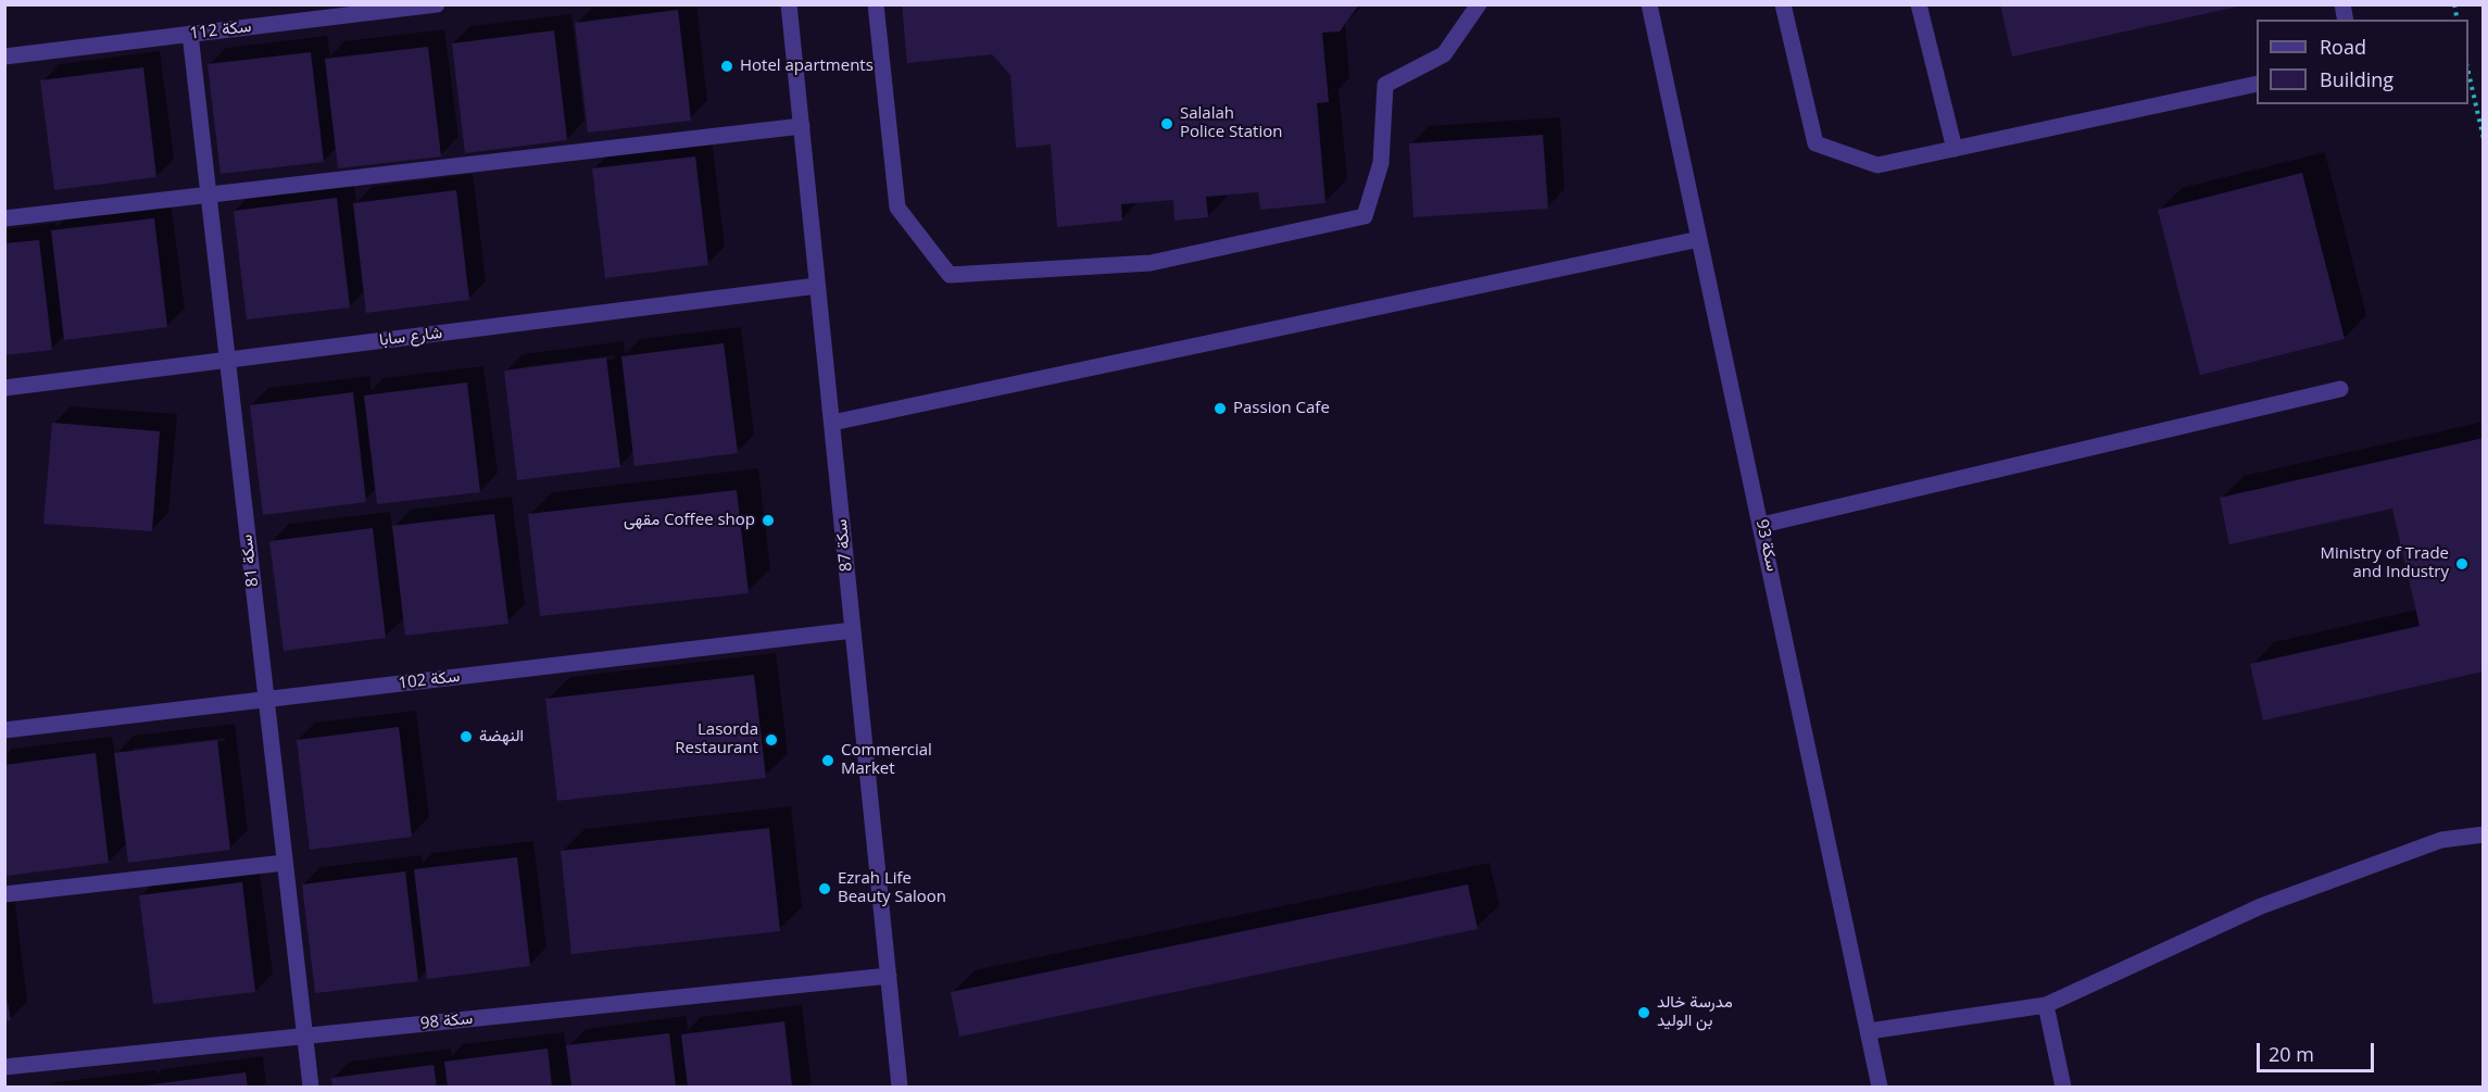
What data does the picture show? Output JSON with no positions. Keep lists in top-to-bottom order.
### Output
{
  "streets": {
    "street": [
      "سكة 112",
      "شارع سابا",
      "سكة 87",
      "سكة 93",
      "سكة 81",
      "سكة 102",
      "سكة 98"
    ]
  },
  "crossings": [
    ["سكة 112", "سكة 81"],
    ["شارع سابا", "سكة 87"],
    ["شارع سابا", "سكة 81"],
    ["سكة 87", "سكة 102"],
    ["سكة 87", "سكة 98"],
    ["سكة 81", "سكة 102"],
    ["سكة 81", "سكة 98"]
  ],
  "places": [
    "Hotel apartments",
    "Salalah Police Station",
    "Passion Cafe",
    "مقهى Coffee shop",
    "Ministry of Trade and Industry",
    "النهضة",
    "Lasorda Restaurant",
    "Commercial Market",
    "Ezrah Life Beauty Saloon",
    "مدرسة خالد بن الوليد"
  ],
  "legend": ["Road", "Building"],
  "scale_bar": "20 m"
}
